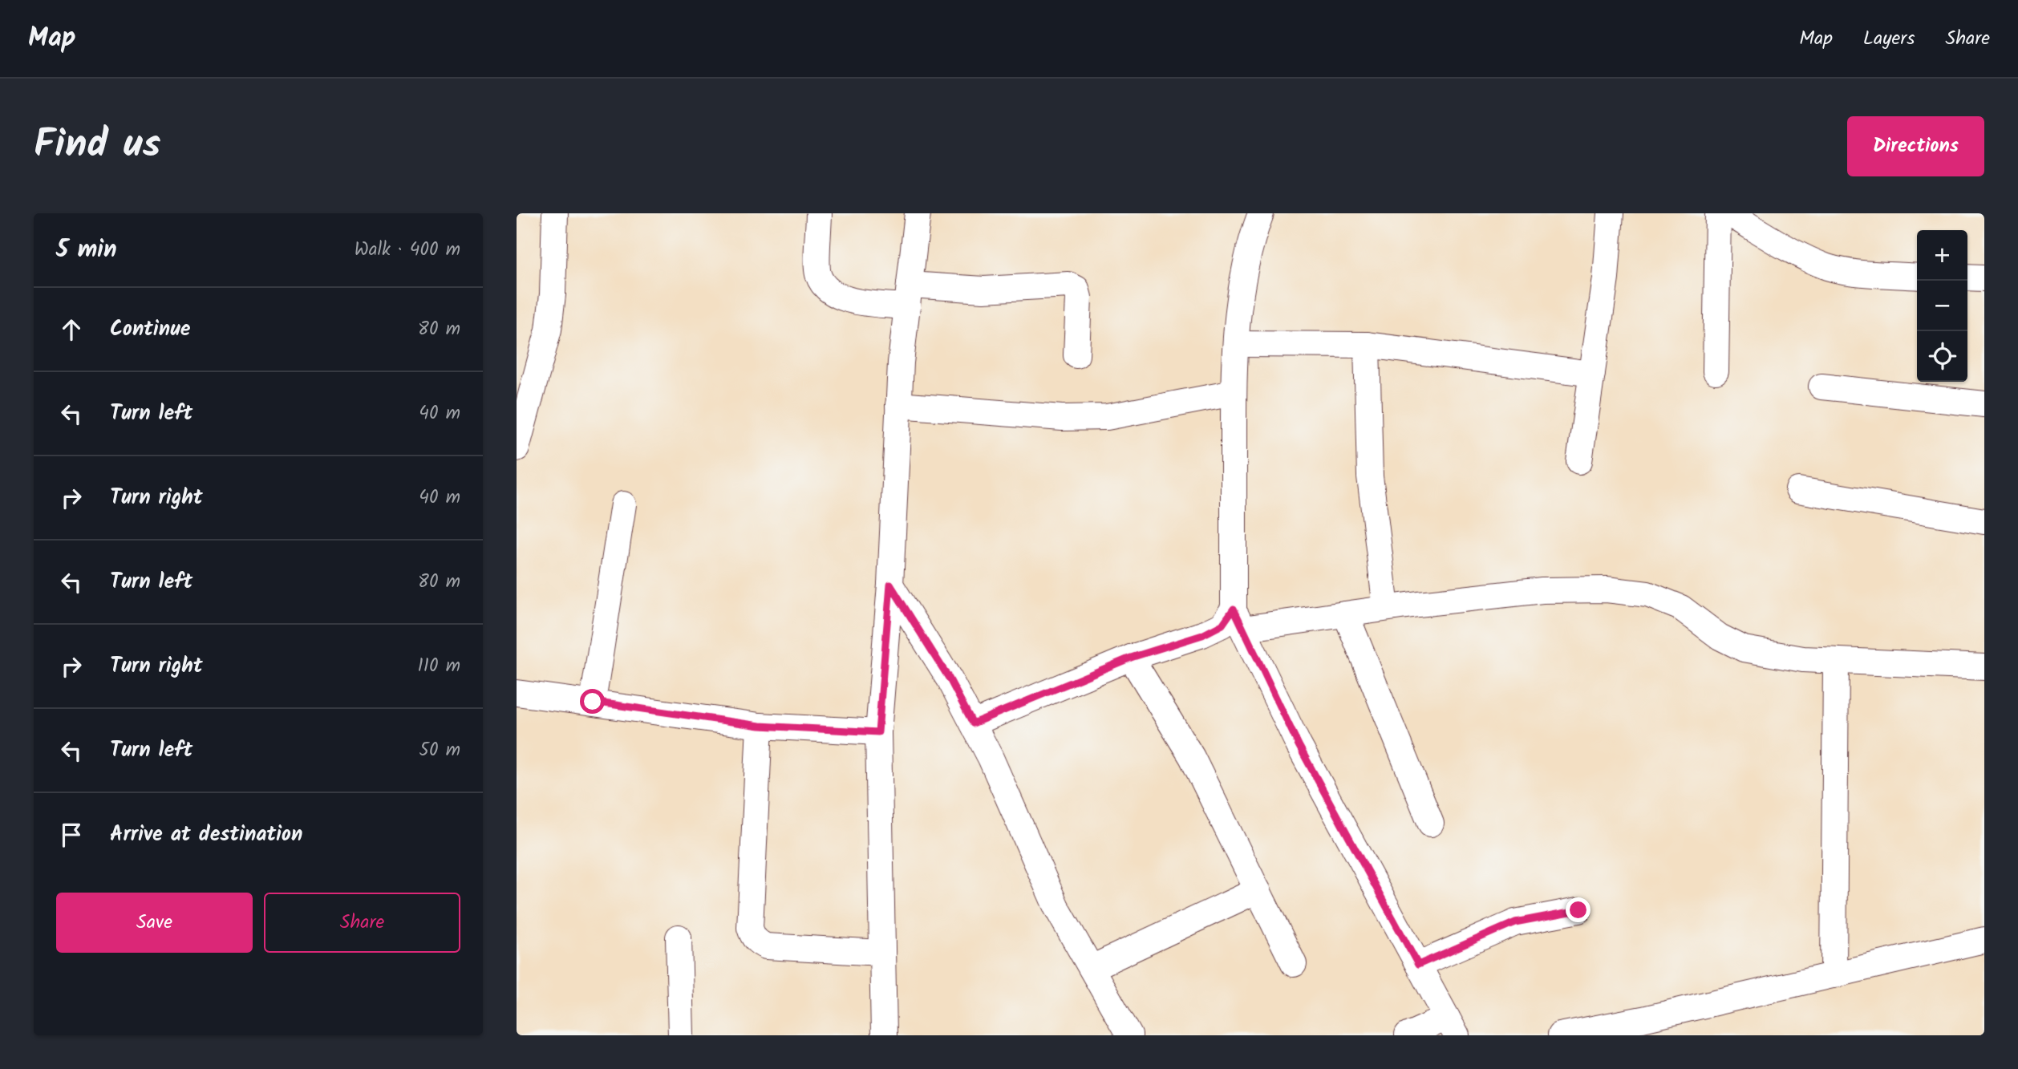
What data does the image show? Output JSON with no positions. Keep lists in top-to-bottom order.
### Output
{
  "page": {
    "header": "Map",
    "nav": ["Map", "Layers", "Share"],
    "title": "Find us",
    "buttons": [
      "Directions",
      ["Save", "Share"]
    ],
    "heading": ["5 min", "Walk · 400 m"],
    "map_buttons": ["+", "−"],
    "list": [
      ["Continue", "80 m"],
      ["Turn left", "40 m"],
      ["Turn right", "40 m"],
      ["Turn left", "80 m"],
      ["Turn right", "110 m"],
      ["Turn left", "50 m"],
      "Arrive at destination"
    ]
  }
}
